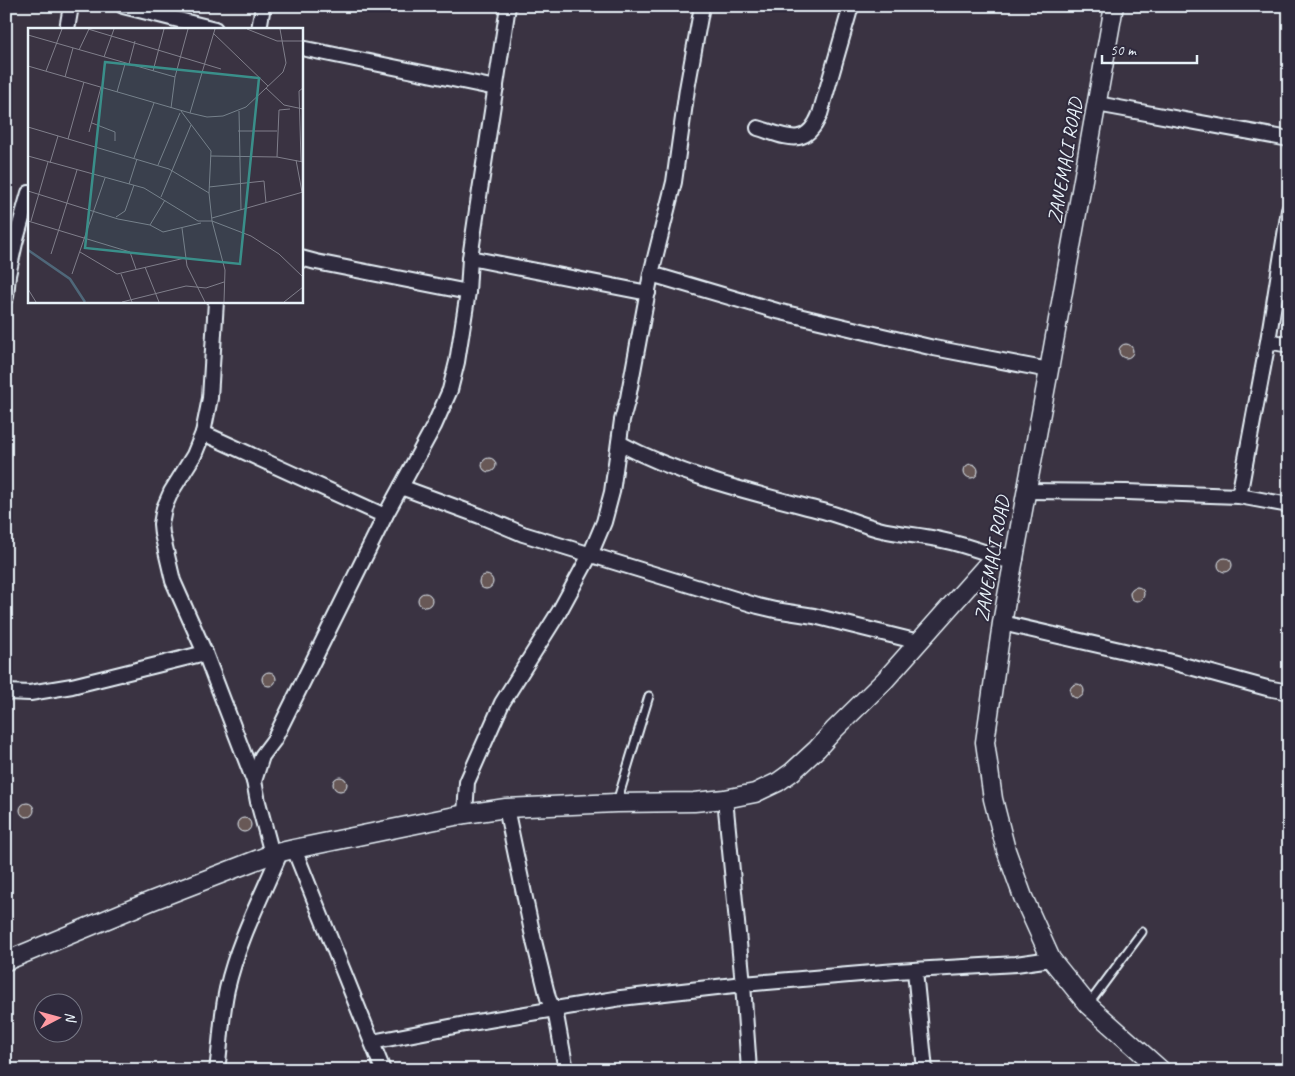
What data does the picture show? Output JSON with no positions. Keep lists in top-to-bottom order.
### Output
{
  "streets": {
    "street": ["ZANEMALI ROAD"]
  },
  "scale_bar": "50 m",
  "north": "right"
}
